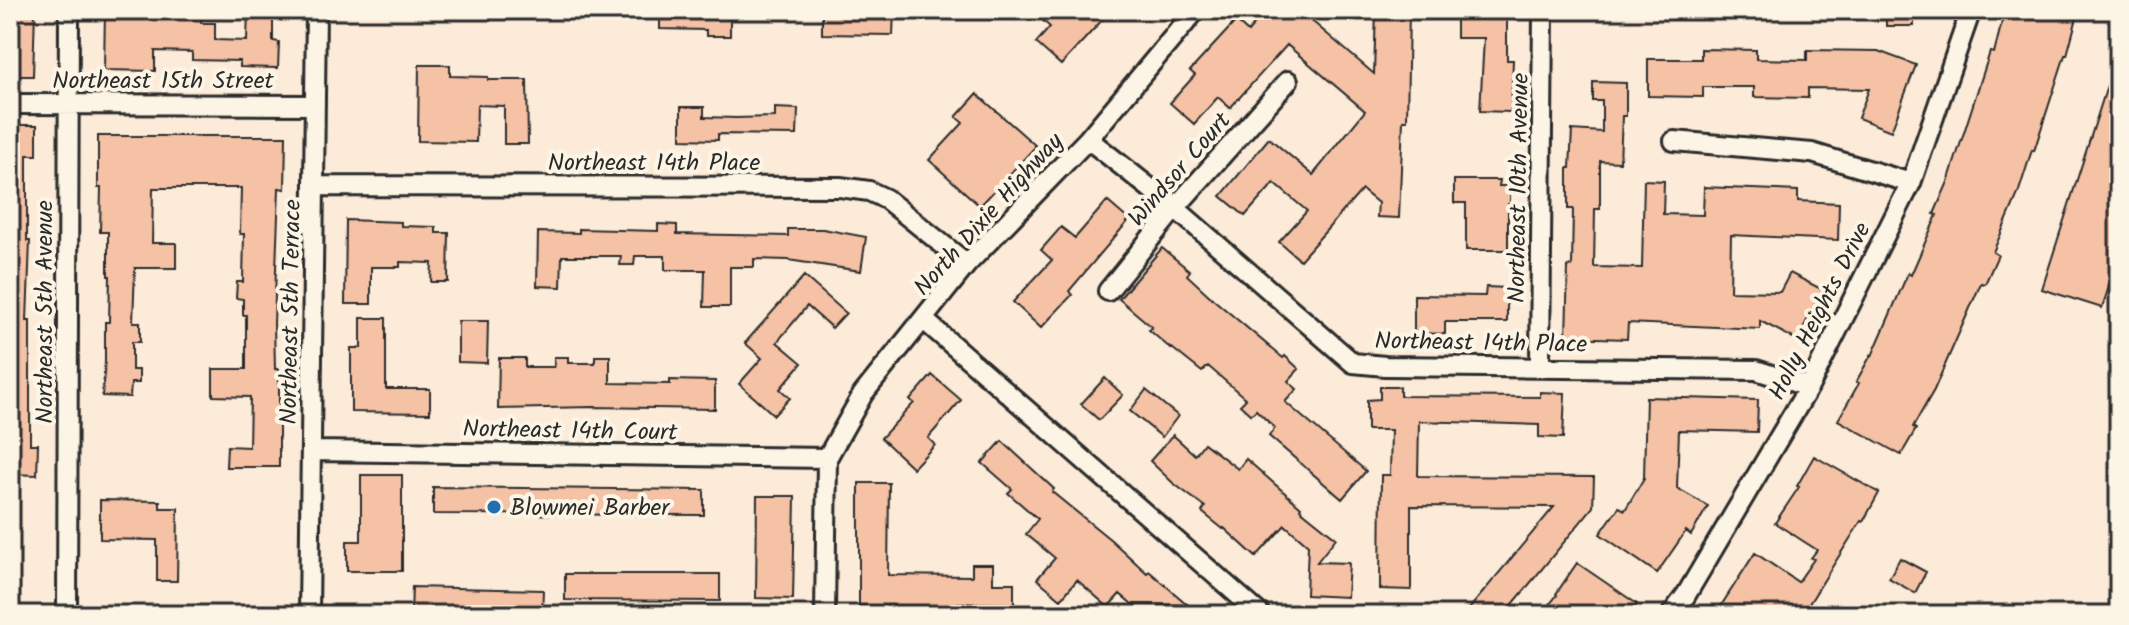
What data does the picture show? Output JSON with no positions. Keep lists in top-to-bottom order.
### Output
{
  "streets": {
    "street": [
      "Northeast 15th Street",
      "Northeast 14th Place",
      "Windsor Court",
      "Northeast 10th Avenue",
      "North Dixie Highway",
      "Holly Heights Drive",
      "Northeast 5th Avenue",
      "Northeast 5th Terrace",
      "Northeast 14th Court"
    ]
  },
  "crossings": [
    ["Northeast 15th Street", "Northeast 5th Avenue"],
    ["Northeast 15th Street", "Northeast 5th Terrace"],
    ["Northeast 14th Place", "Windsor Court"],
    ["Northeast 14th Place", "Northeast 10th Avenue"],
    ["Northeast 14th Place", "North Dixie Highway"],
    ["Northeast 14th Place", "Holly Heights Drive"],
    ["Northeast 14th Place", "Northeast 5th Terrace"],
    ["North Dixie Highway", "Northeast 14th Court"],
    ["Northeast 5th Terrace", "Northeast 14th Court"]
  ],
  "places": ["Blowmei Barber"]
}
